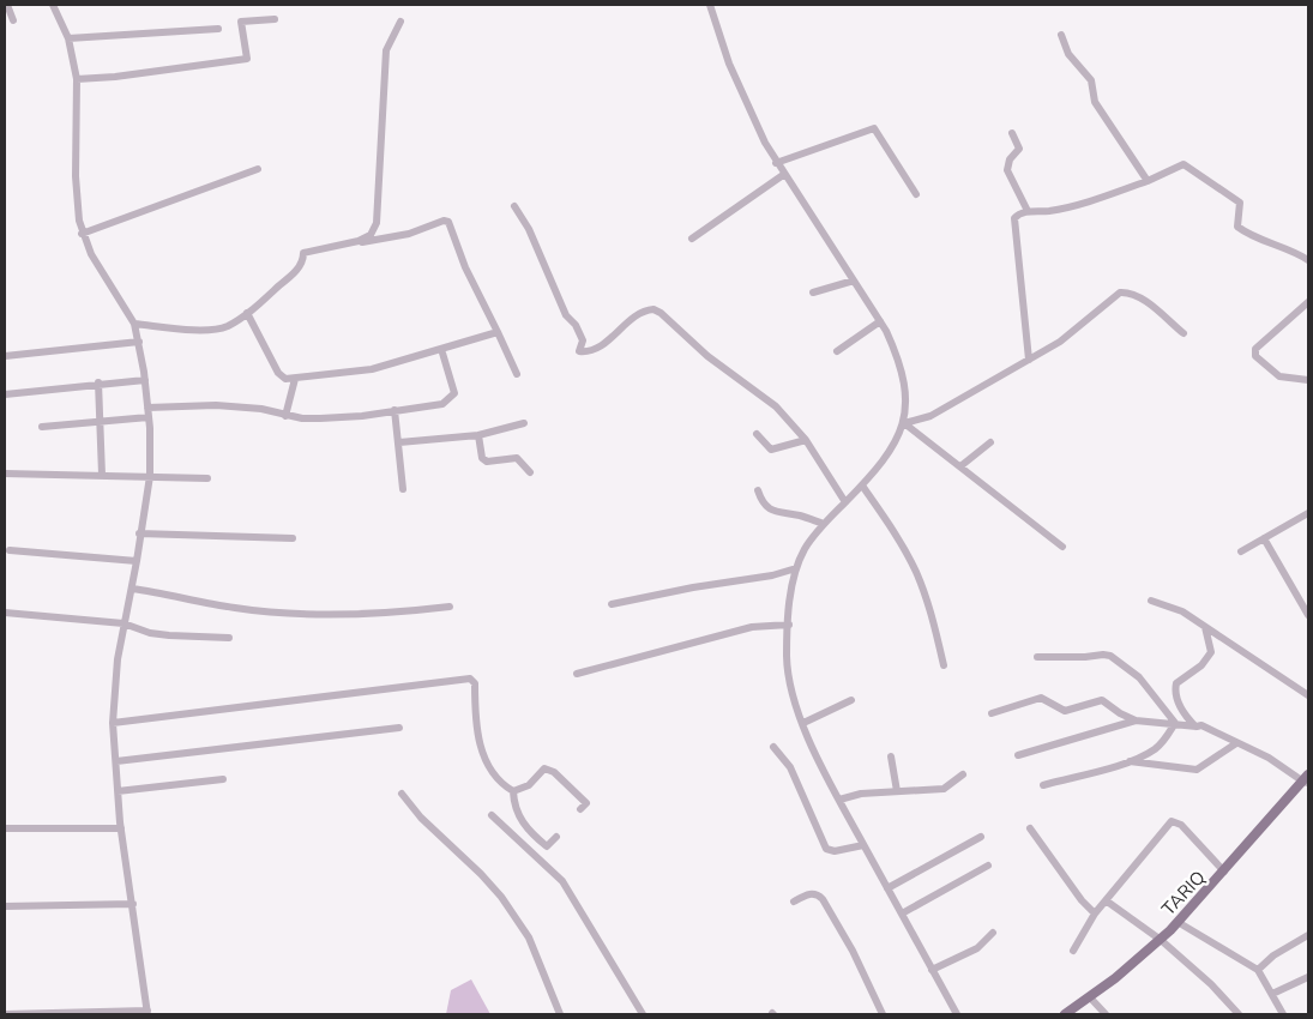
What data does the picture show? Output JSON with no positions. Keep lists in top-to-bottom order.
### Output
{
  "streets": {
    "main road": ["TARIQ"]
  }
}
